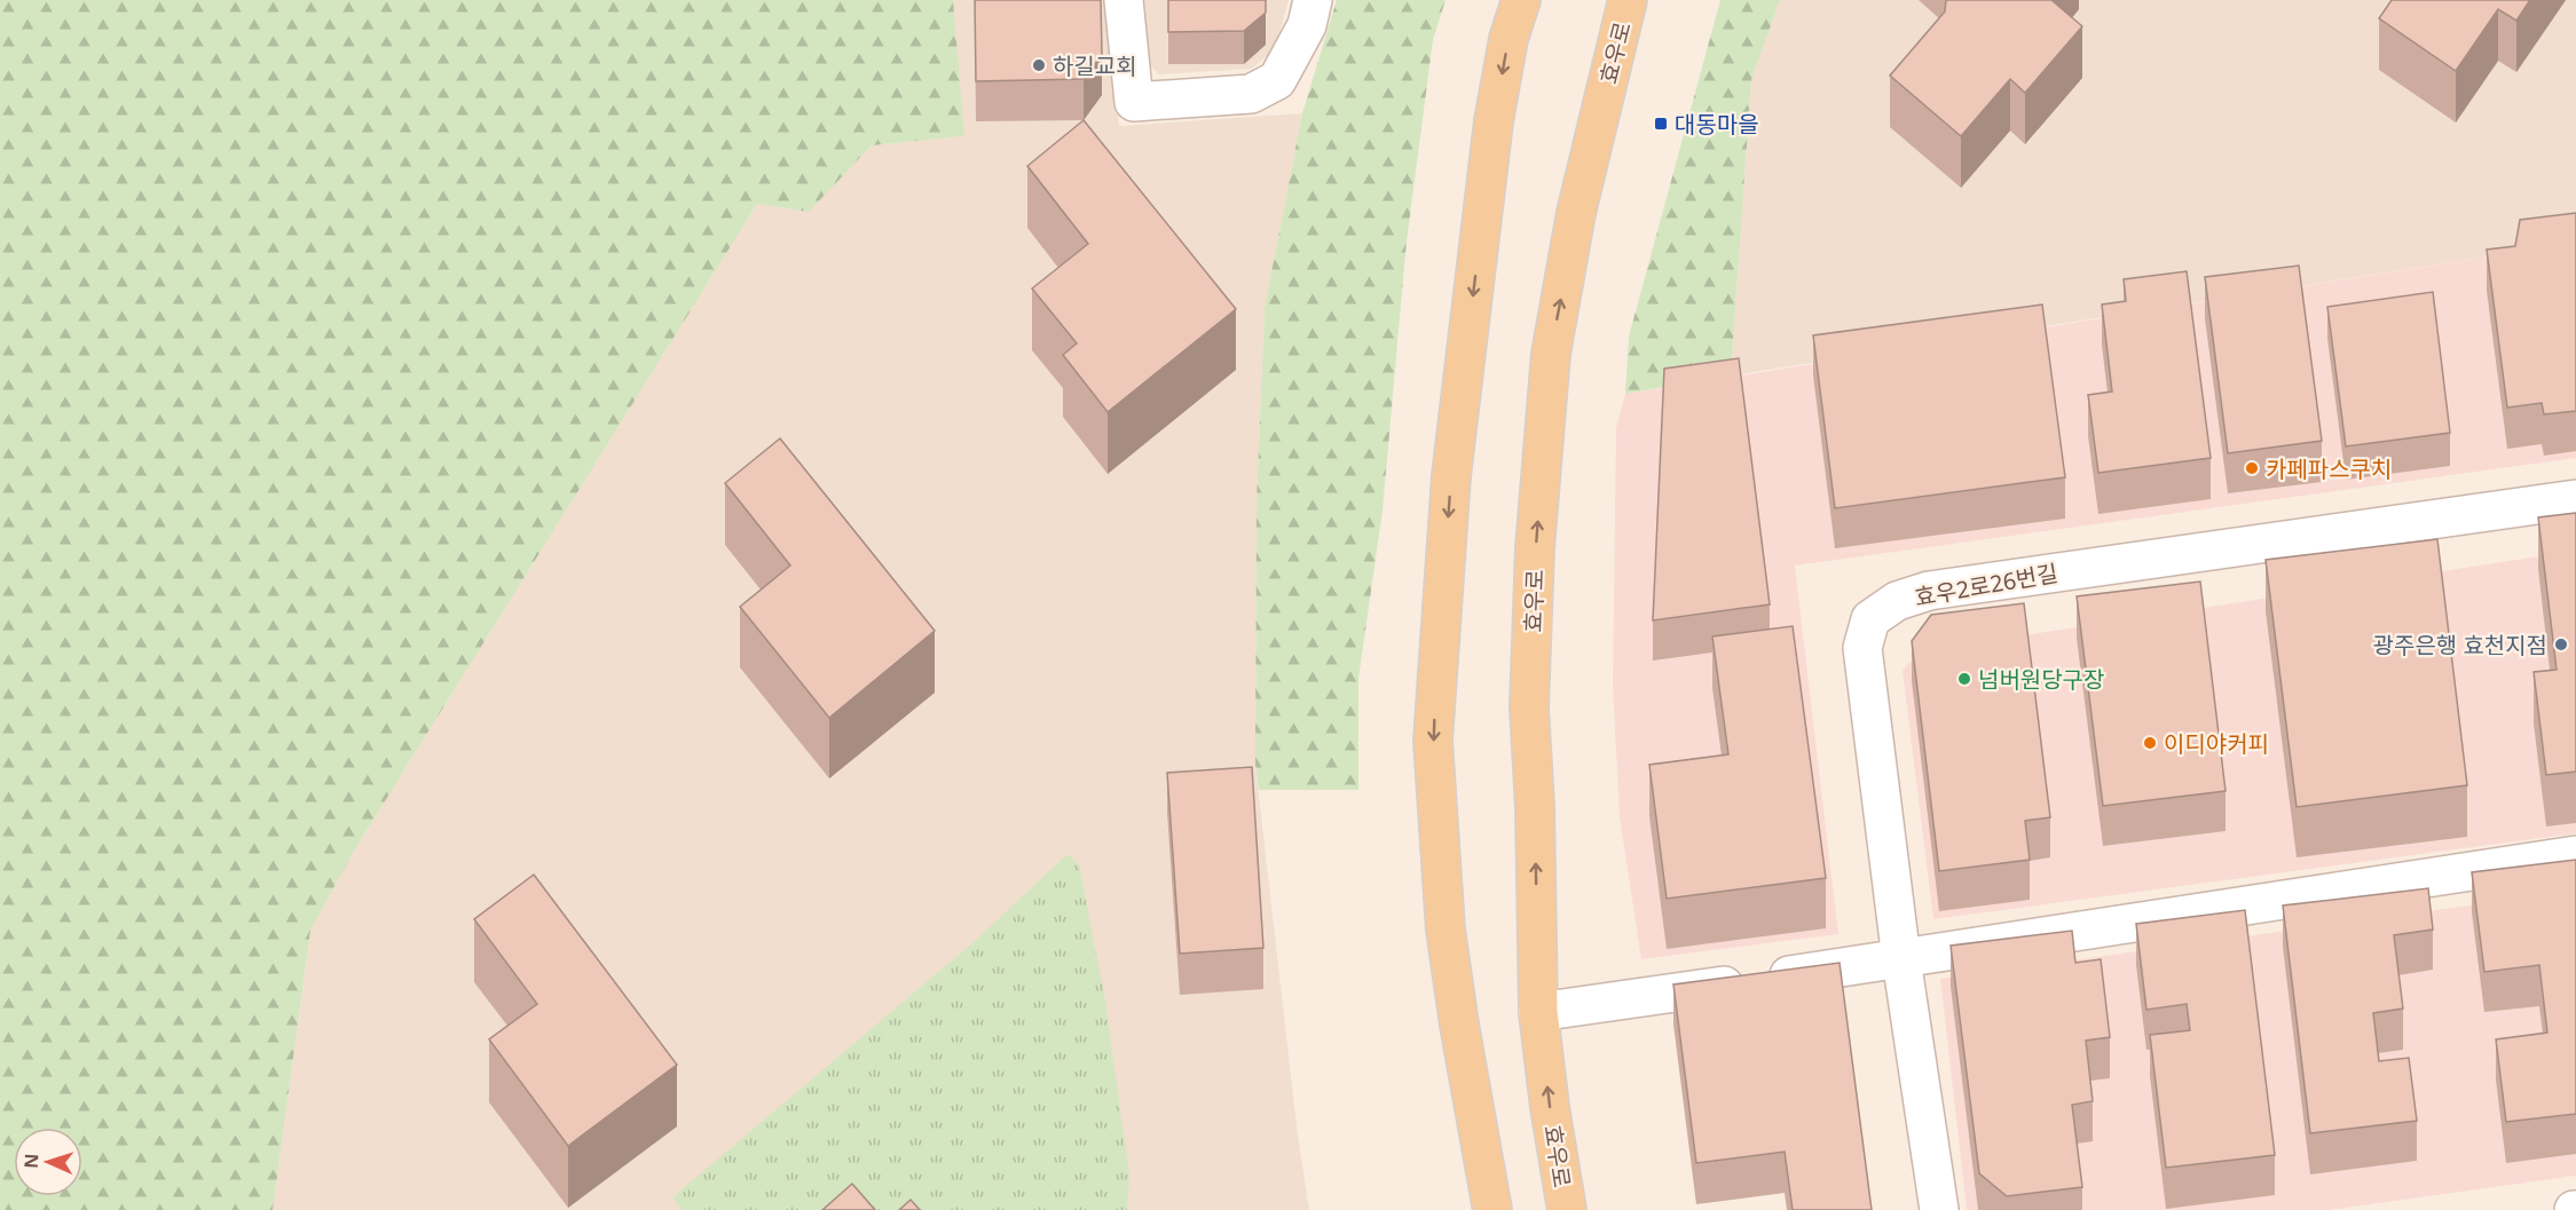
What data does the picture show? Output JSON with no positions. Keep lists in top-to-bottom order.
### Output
{
  "streets": {
    "main road": ["효우로"],
    "street": ["효우2로26번길"]
  },
  "places": {
    "other": [
      "하길교회",
      "카페파스쿠치",
      "광주은행 효천지점",
      "넘버원당구장",
      "이디야커피"
    ],
    "transit": ["대동마을"]
  },
  "north": "left"
}
